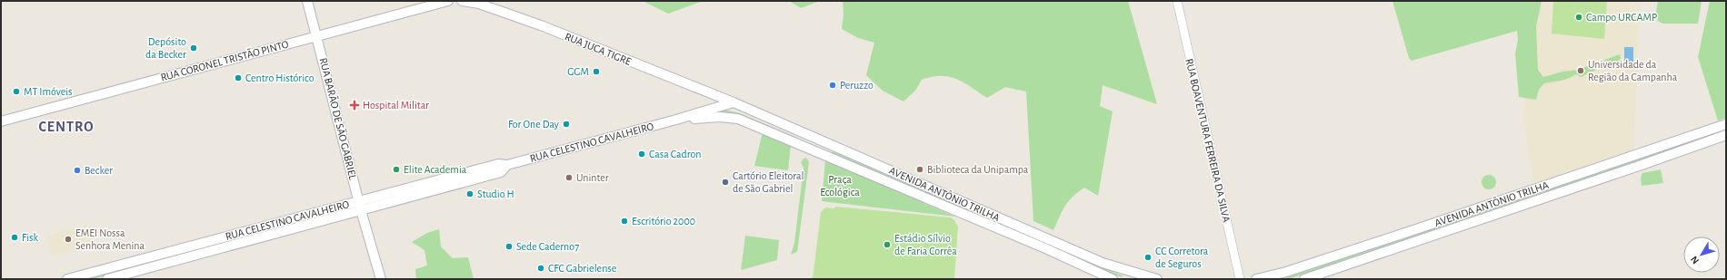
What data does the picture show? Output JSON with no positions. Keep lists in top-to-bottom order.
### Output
{
  "streets": {
    "main road": [
      "RUA JUCA TIGRE",
      "RUA CORONEL TRISTÃO PINTO",
      "RUA BARÃO DE SÃO GABRIEL",
      "RUA CELESTINO CAVALHEIRO",
      "AVENIDA ANTÔNIO TRILHA"
    ],
    "street": ["RUA BOAVENTURA FERREIRA DA SILVA"]
  },
  "crossings": [
    ["RUA JUCA TIGRE", "RUA CELESTINO CAVALHEIRO"],
    ["RUA JUCA TIGRE", "AVENIDA ANTÔNIO TRILHA"],
    ["RUA CORONEL TRISTÃO PINTO", "RUA BARÃO DE SÃO GABRIEL"],
    ["RUA BARÃO DE SÃO GABRIEL", "RUA CELESTINO CAVALHEIRO"],
    ["RUA CELESTINO CAVALHEIRO", "AVENIDA ANTÔNIO TRILHA"]
  ],
  "districts": ["CENTRO"],
  "parks": ["Praça Ecológica"],
  "places": {
    "other": [
      "Campo URCAMP",
      "Depósito da Becker",
      "Universidade da Região da Campanha",
      "GGM",
      "Centro Histórico",
      "Peruzzo",
      "MT Imóveis",
      "For One Day",
      "Casa Cadron",
      "Elite Academia",
      "Biblioteca da Unipampa",
      "Becker",
      "Uninter",
      "Cartório Eleitoral de São Gabriel",
      "Studio H",
      "Escritório 2000",
      "Fisk",
      "EMEI Nossa Senhora Menina",
      "Estádio Sílvio de Faria Corrêa",
      "Sede Caderno7",
      "CC Corretora de Seguros",
      "CFC Gabrielense"
    ],
    "health": ["Hospital Militar"]
  },
  "north": "bottom left"
}
